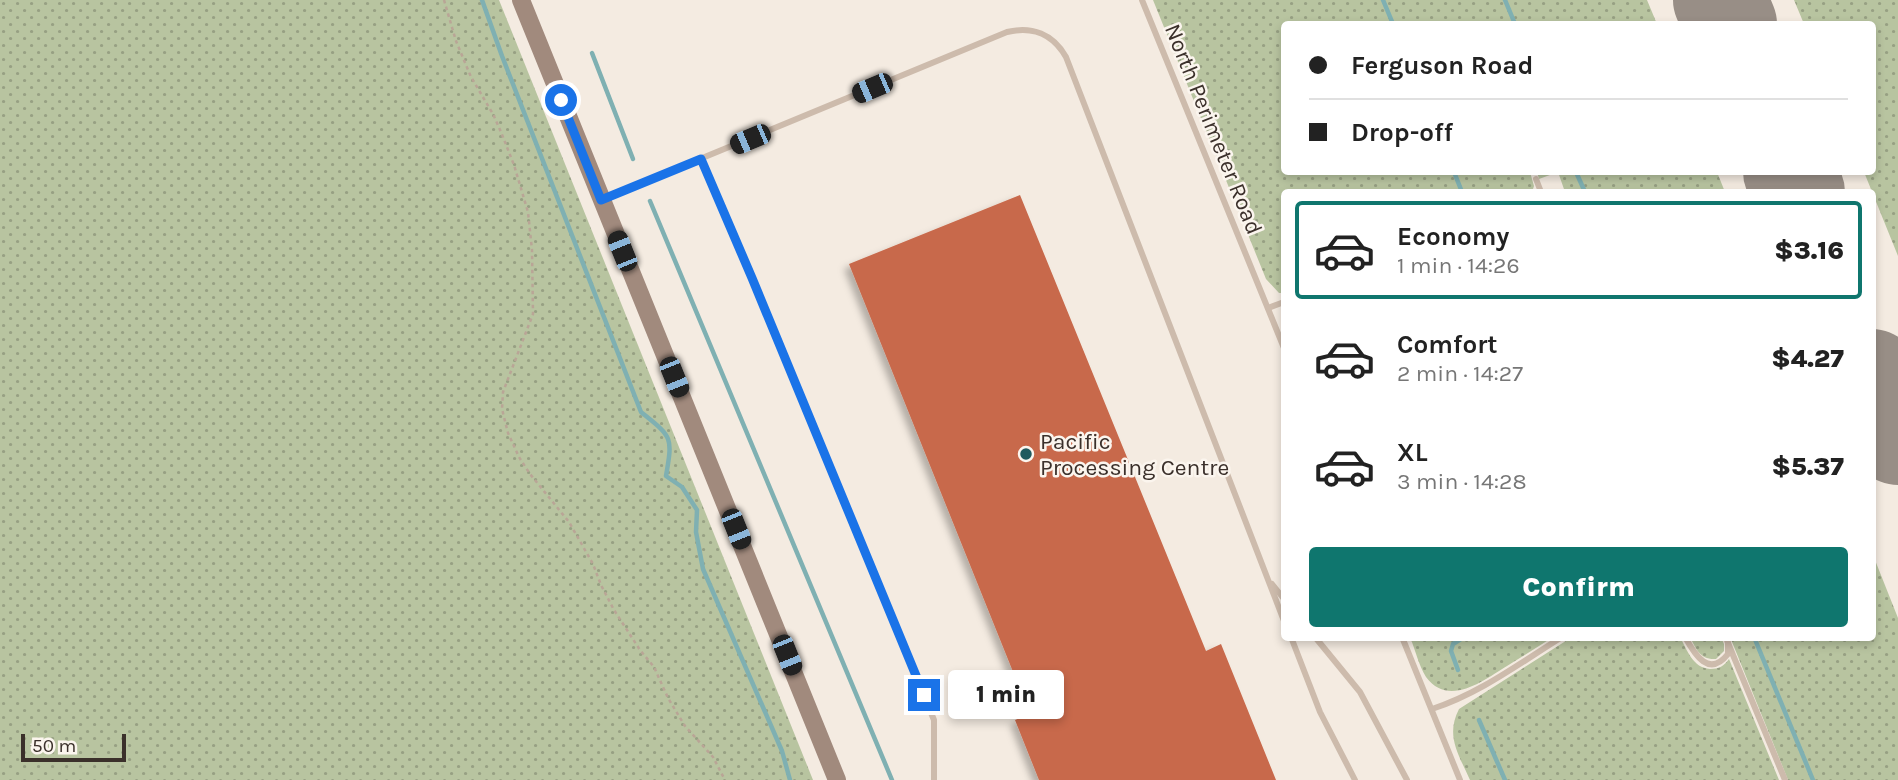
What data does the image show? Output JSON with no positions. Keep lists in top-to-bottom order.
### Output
{
  "streets": {
    "lane": ["North Perimeter Road"]
  },
  "places": ["Pacific Processing Centre"],
  "scale_bar": "50 m",
  "page": {
    "banner": ["Ferguson Road", "Drop-off"],
    "list": [
      {
        "name": "Economy",
        "note": "1 min · 14:26",
        "value": "$3.16"
      },
      {
        "name": "Comfort",
        "note": "2 min · 14:27",
        "value": "$4.27"
      },
      {
        "name": "XL",
        "note": "3 min · 14:28",
        "value": "$5.37"
      }
    ],
    "buttons": "Confirm",
    "bubble": "1 min",
    "scale": "50 m"
  }
}
